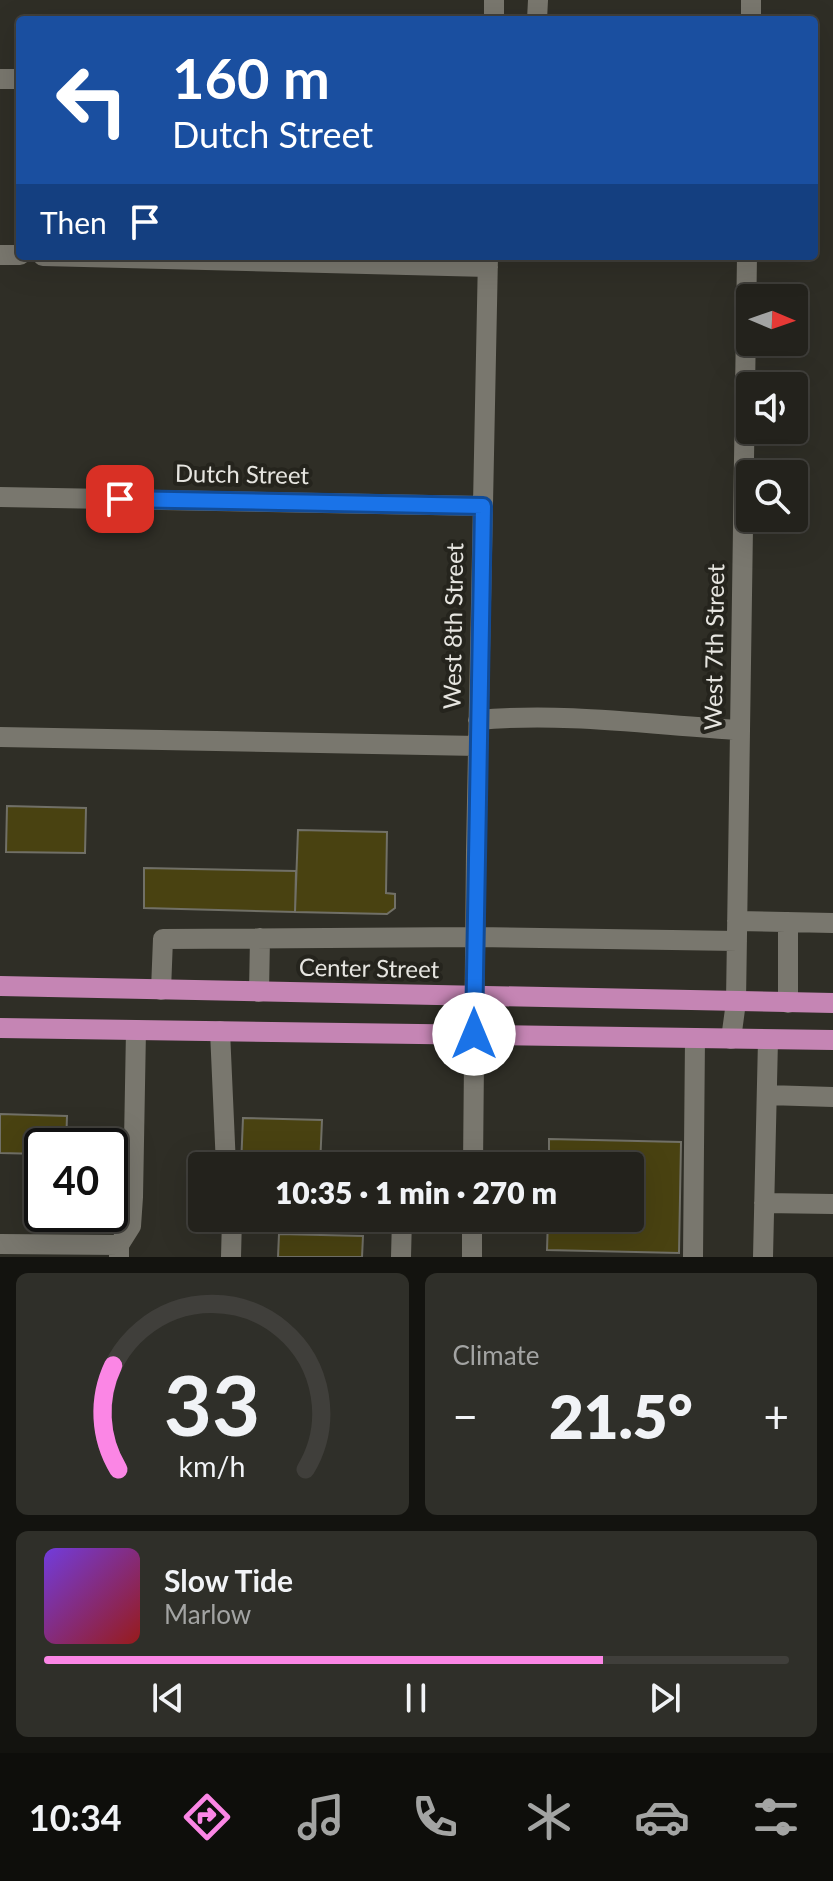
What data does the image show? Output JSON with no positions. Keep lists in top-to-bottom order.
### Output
{
  "streets": {
    "main road": ["Center Street"],
    "street": ["Dutch Street", "West 8th Street", "West 7th Street"]
  },
  "crossings": [
    ["Dutch Street", "West 8th Street"],
    ["West 8th Street", "Center Street"],
    ["West 7th Street", "Center Street"]
  ],
  "north": "right",
  "page": {
    "turn": ["160 m", "Dutch Street"],
    "then": "Then",
    "limit": "40",
    "trip": "10:35 · 1 min · 270 m",
    "tile": "Climate",
    "heat": ["−", "21.5°", "+"],
    "song": ["Slow Tide", "Marlow"],
    "tabs": "10:34",
    "gauge": ["33", "km/h"]
  }
}
